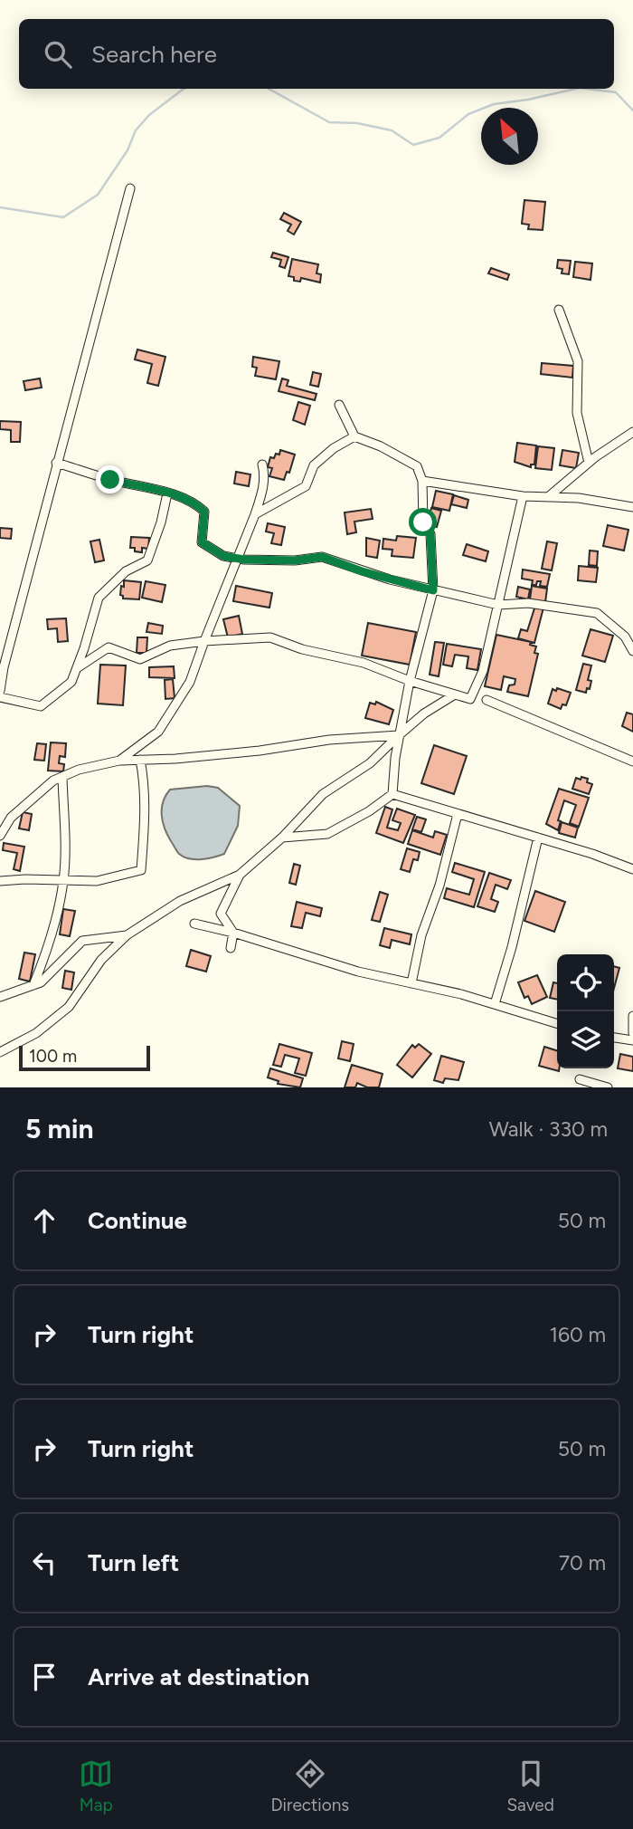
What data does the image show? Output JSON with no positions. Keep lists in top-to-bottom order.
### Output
{
  "scale_bar": "100 m",
  "north": "top left",
  "page": {
    "search": "Search here",
    "scale": "100 m",
    "heading": ["5 min", "Walk · 330 m"],
    "list": [
      ["Continue", "50 m"],
      ["Turn right", "160 m"],
      ["Turn right", "50 m"],
      ["Turn left", "70 m"],
      "Arrive at destination"
    ],
    "nav": ["Map", "Directions", "Saved"]
  }
}
